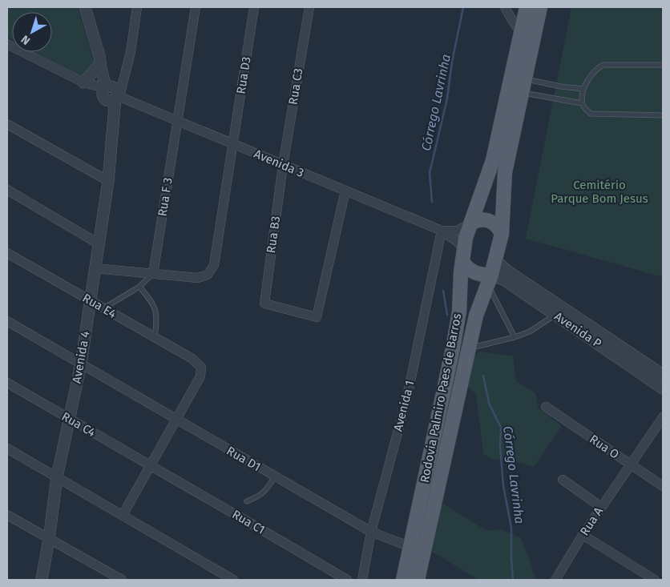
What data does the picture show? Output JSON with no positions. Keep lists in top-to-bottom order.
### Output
{
  "streets": {
    "main road": ["Rodovia Palmiro Paes de Barros"],
    "street": [
      "Rua D3",
      "Rua C3",
      "Avenida 3",
      "Rua F 3",
      "Rua B3",
      "Rua E4",
      "Avenida P",
      "Avenida 4",
      "Avenida 1",
      "Rua C4",
      "Rua O",
      "Rua D1",
      "Rua A",
      "Rua C1"
    ]
  },
  "crossings": [
    ["Rua D3", "Avenida 3"],
    ["Rua D3", "Rua F 3"],
    ["Rua C3", "Avenida 3"],
    ["Rua C3", "Rua B3"],
    ["Avenida 3", "Rua F 3"],
    ["Avenida 3", "Rua B3"],
    ["Avenida 3", "Avenida 4"],
    ["Avenida 3", "Avenida 1"],
    ["Rua E4", "Avenida 4"],
    ["Rua E4", "Rua D1"],
    ["Avenida P", "Rodovia Palmiro Paes de Barros"],
    ["Avenida 4", "Rua C4"],
    ["Avenida 4", "Rua D1"],
    ["Rodovia Palmiro Paes de Barros", "Rua D1"],
    ["Avenida 1", "Rua D1"],
    ["Rua C4", "Rua C1"],
    ["Rua O", "Rua A"]
  ],
  "water": ["Córrego Lavrinha"],
  "parks": ["Cemitério Parque Bom Jesus"],
  "north": "bottom left"
}
